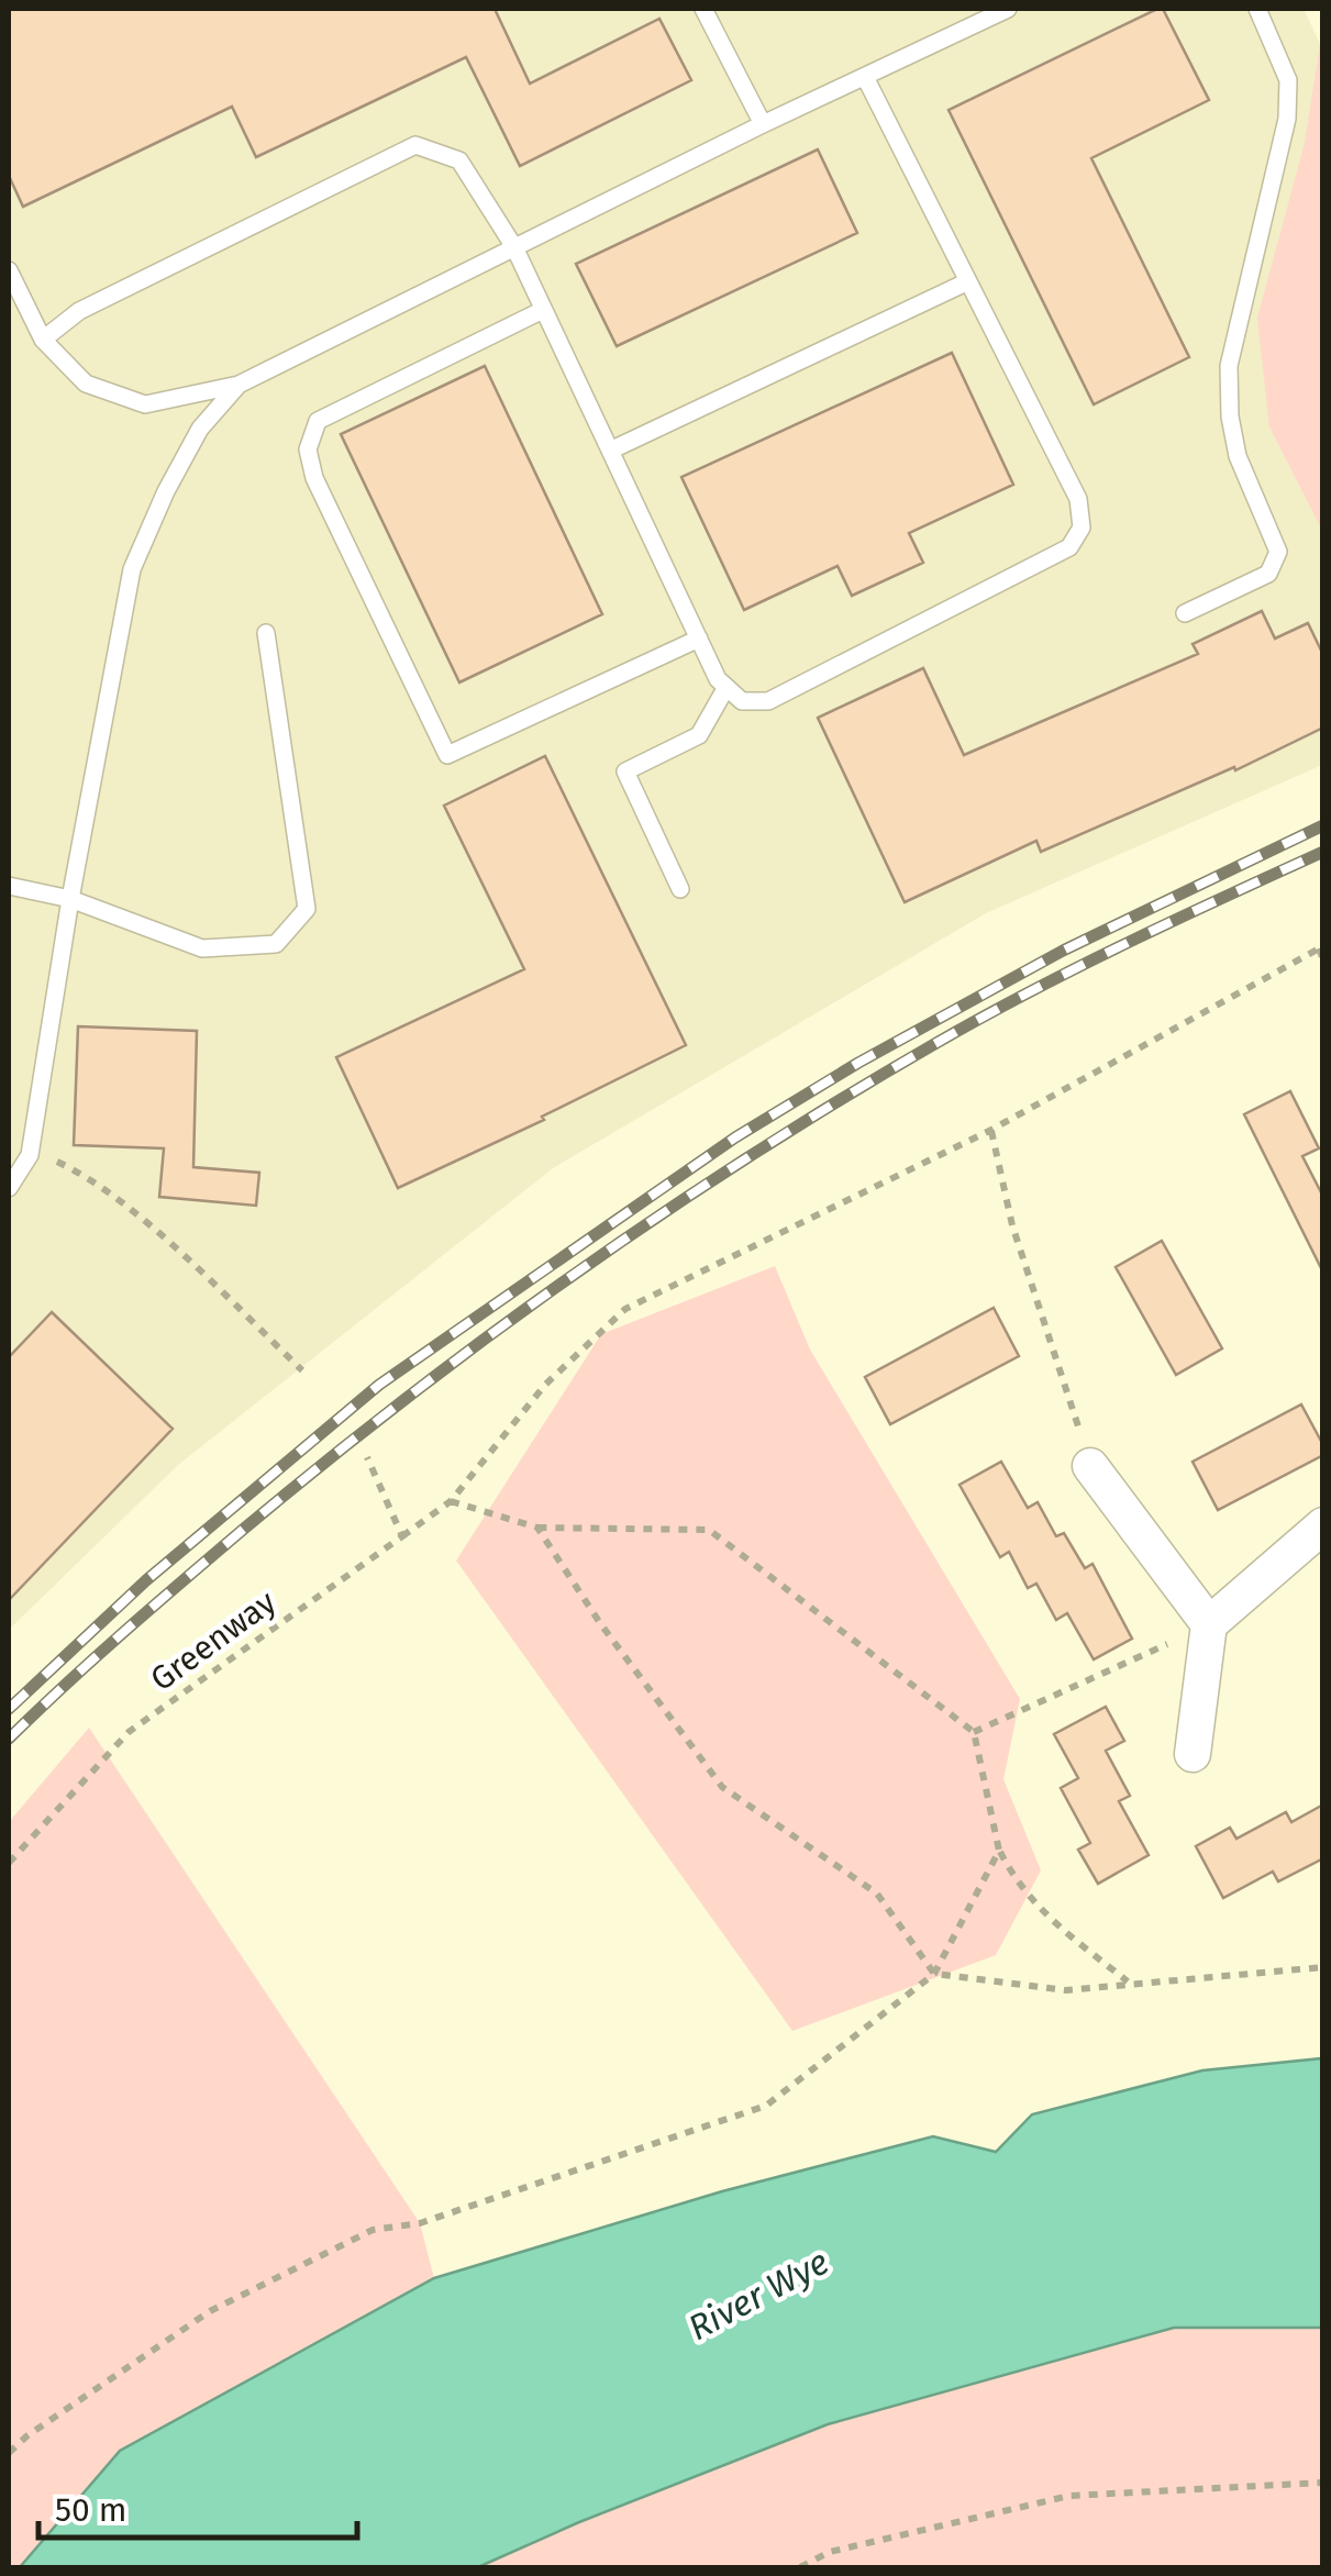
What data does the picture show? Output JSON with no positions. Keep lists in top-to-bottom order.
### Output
{
  "streets": {
    "path": ["Greenway"]
  },
  "water": ["River Wye"],
  "scale_bar": "50 m"
}
